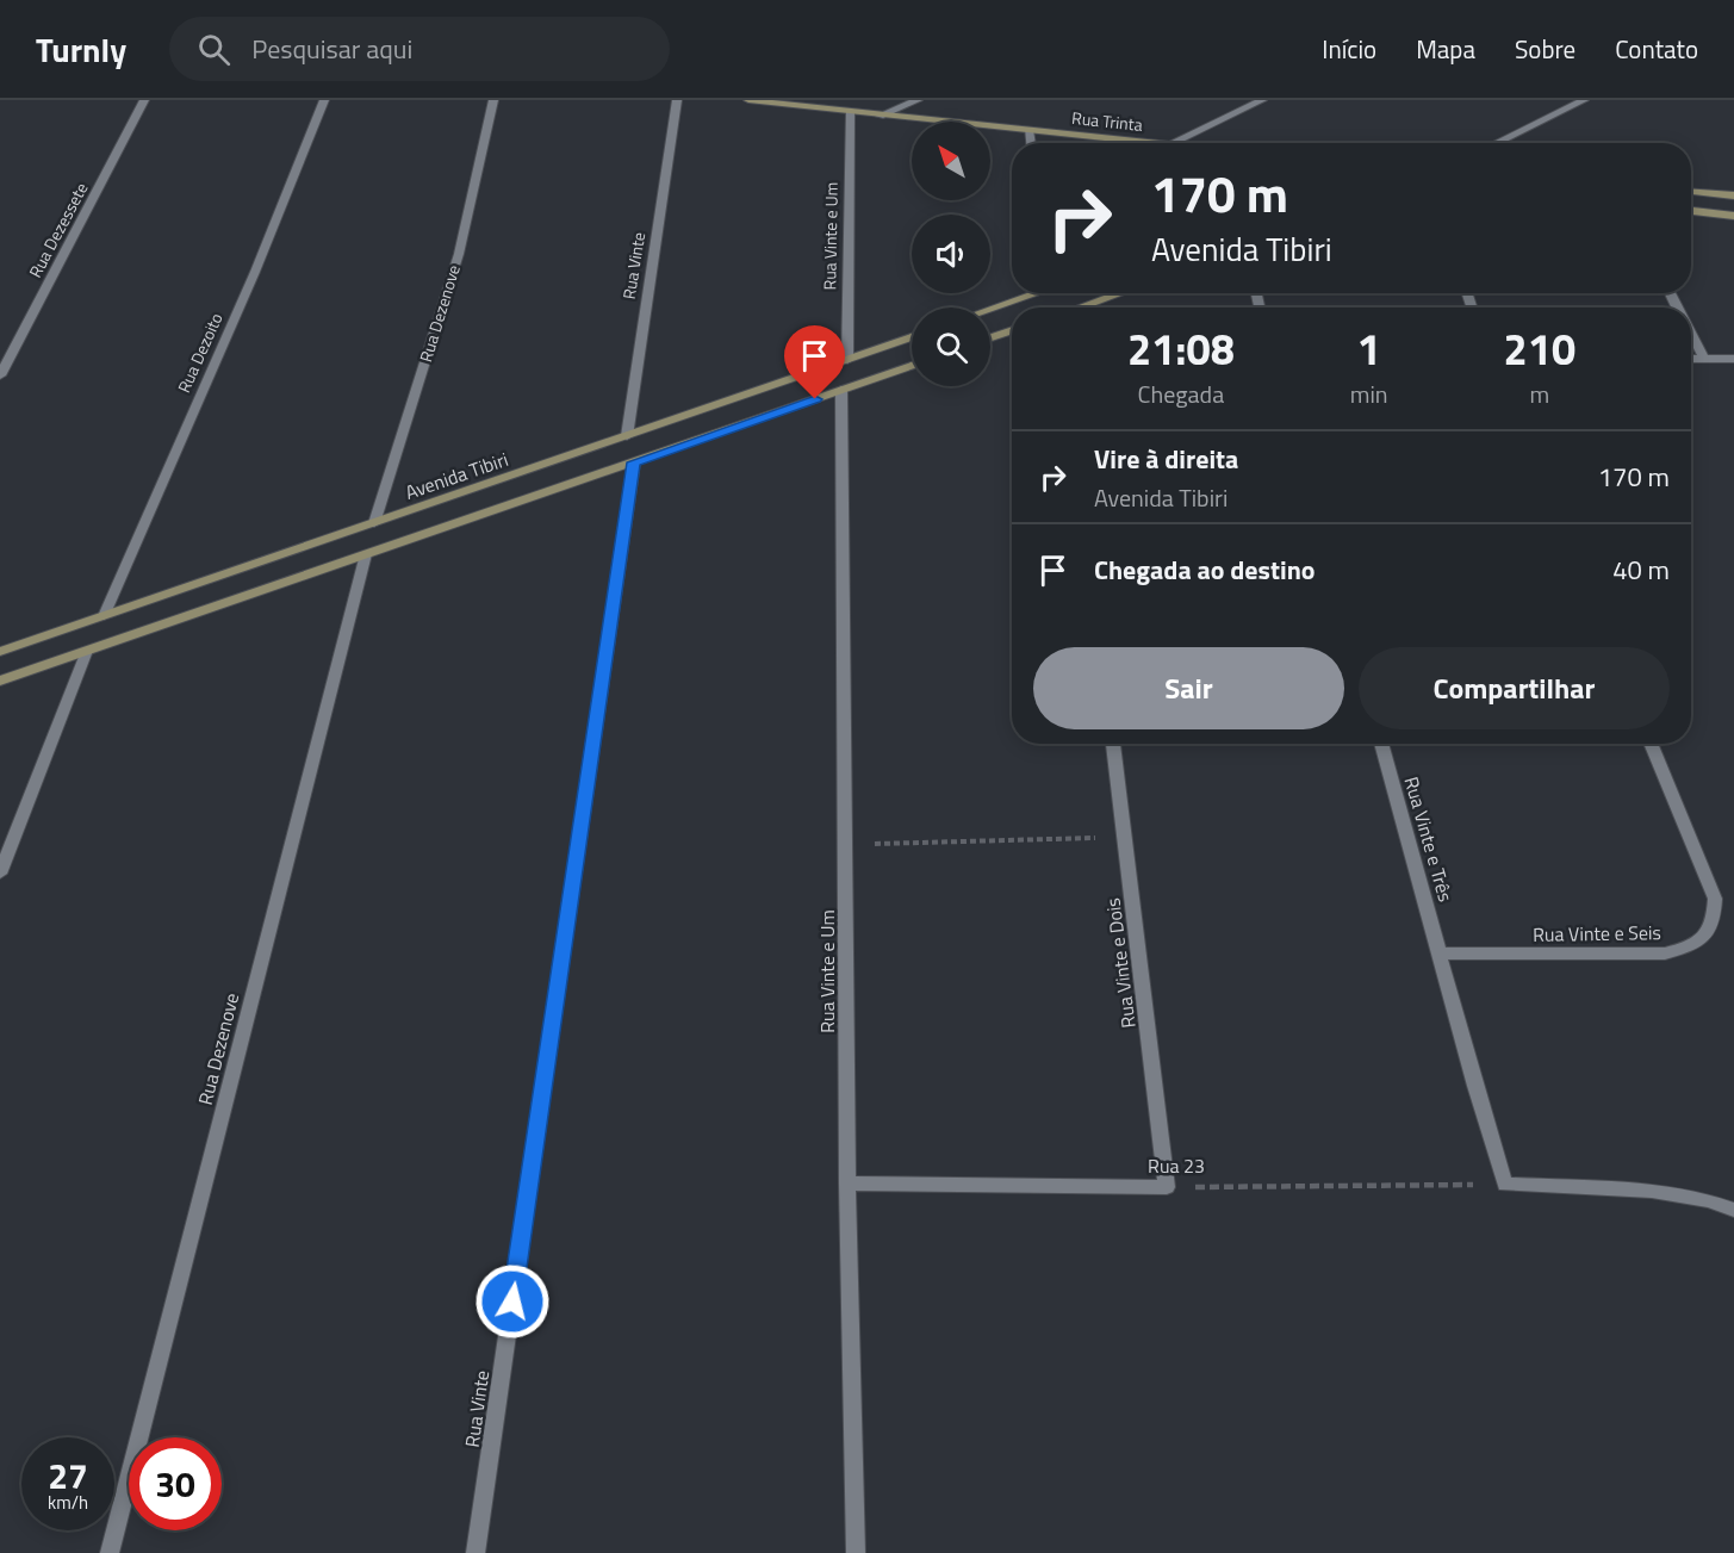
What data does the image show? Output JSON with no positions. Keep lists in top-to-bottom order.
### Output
{
  "streets": {
    "main road": ["Rua Trinta", "Avenida Tibiri"],
    "street": [
      "Rua Dezessete",
      "Rua Vinte e Um",
      "Rua Vinte",
      "Rua Dezenove",
      "Rua Dezoito",
      "Rua Vinte e Três",
      "Rua Vinte e Seis",
      "Rua Vinte e Dois",
      "Rua 23"
    ]
  },
  "crossings": [
    ["Rua Trinta", "Rua Vinte e Um"],
    ["Rua Vinte e Um", "Avenida Tibiri"],
    ["Rua Vinte e Um", "Rua 23"],
    ["Rua Vinte", "Avenida Tibiri"],
    ["Rua Dezenove", "Avenida Tibiri"],
    ["Rua Dezoito", "Avenida Tibiri"],
    ["Rua Vinte e Três", "Rua Vinte e Seis"],
    ["Rua Vinte e Dois", "Rua 23"]
  ],
  "north": "top left",
  "page": {
    "header": "Turnly",
    "search": "Pesquisar aqui",
    "nav": [
      "Início",
      "Mapa",
      "Sobre",
      "Contato"
    ],
    "turn": ["170 m", "Avenida Tibiri"],
    "eta": [
      "21:08",
      "Chegada",
      "1",
      "min",
      "210",
      "m"
    ],
    "list": [
      {
        "name": "Vire à direita",
        "note": "Avenida Tibiri",
        "value": "170 m"
      },
      {
        "name": "Chegada ao destino",
        "value": "40 m"
      }
    ],
    "buttons": ["Sair", "Compartilhar"],
    "speed": "27 km/h",
    "limit": "30"
  }
}
